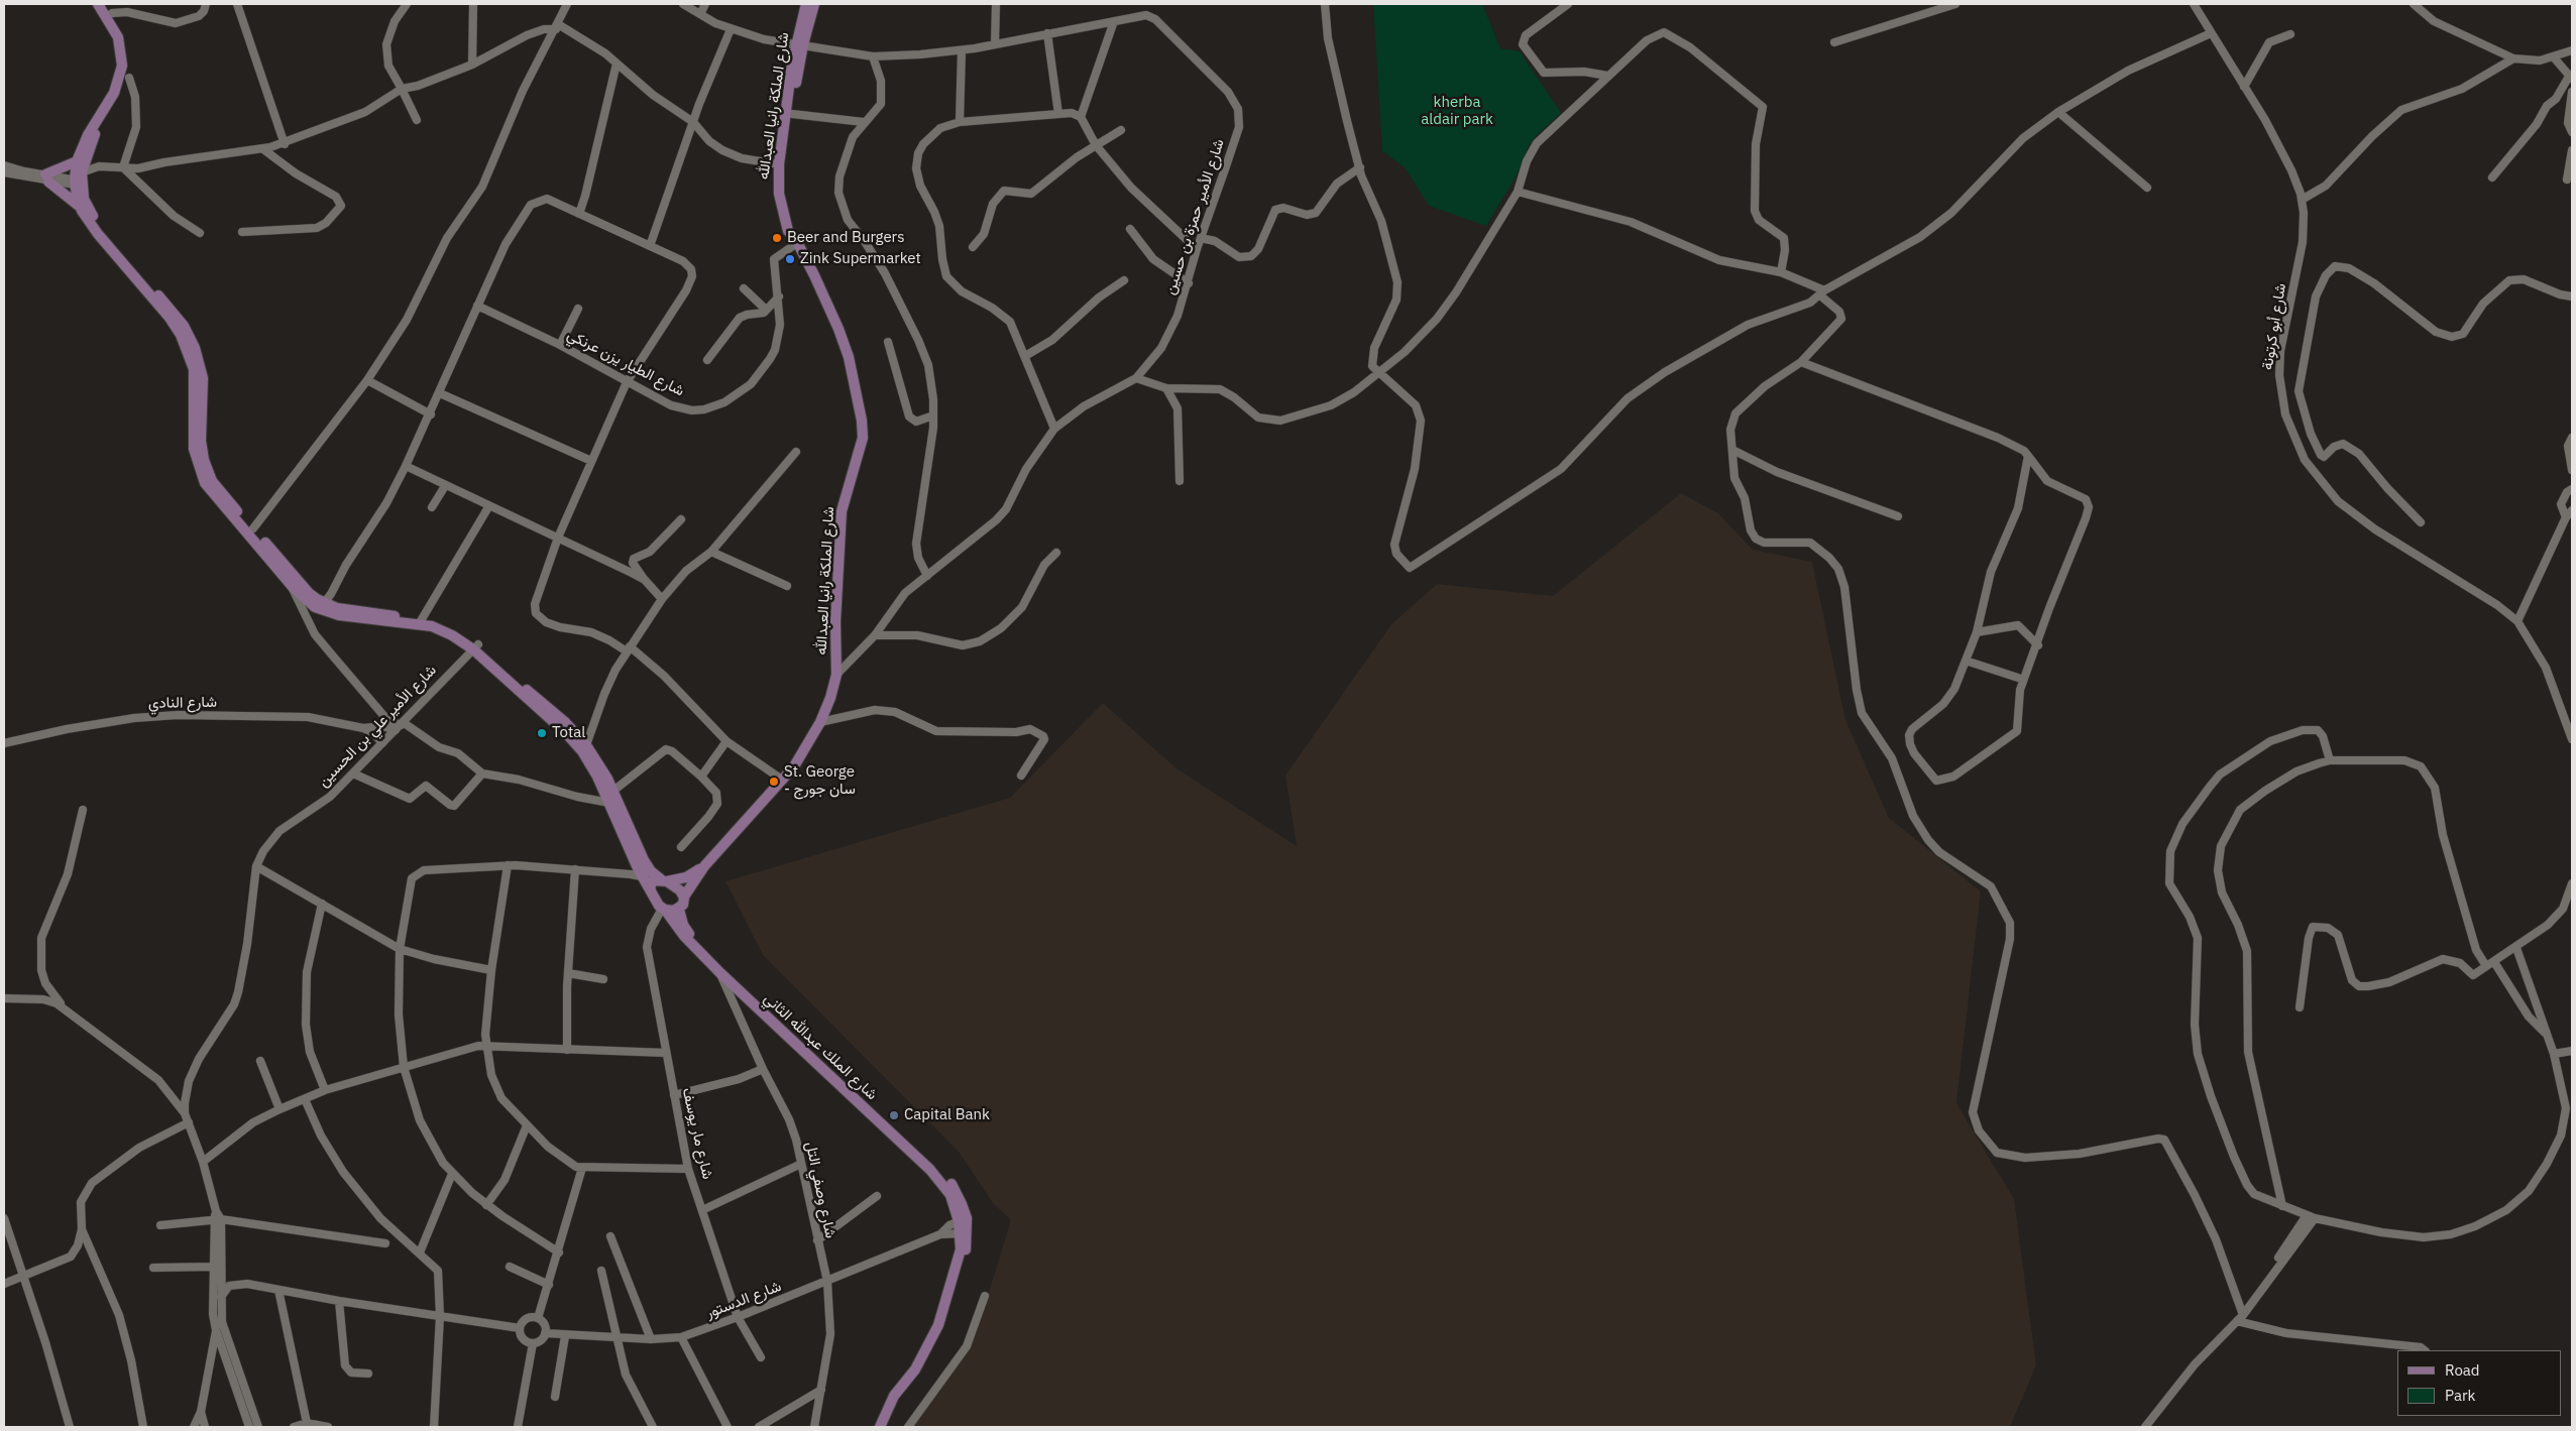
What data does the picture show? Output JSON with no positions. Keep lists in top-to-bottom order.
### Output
{
  "streets": {
    "main road": ["شارع الملكة رانيا العبدالله", "شارع الملك عبدالله الثاني"],
    "street": [
      "شارع الأمير حمزة بن حسين",
      "شارع أبو كرتونة",
      "شارع الطيار يزن عرنكي",
      "شارع النادي",
      "شارع الأمير علي بن الحسين",
      "شارع مار يوسف",
      "شارع وصفي التل",
      "شارع الدستور"
    ]
  },
  "crossings": [
    ["شارع الملكة رانيا العبدالله", "شارع الأمير حمزة بن حسين"],
    ["شارع الملكة رانيا العبدالله", "شارع الطيار يزن عرنكي"],
    ["شارع الملكة رانيا العبدالله", "شارع الملك عبدالله الثاني"],
    ["شارع النادي", "شارع الأمير علي بن الحسين"],
    ["شارع الأمير علي بن الحسين", "شارع الملك عبدالله الثاني"],
    ["شارع الملك عبدالله الثاني", "شارع مار يوسف"],
    ["شارع الملك عبدالله الثاني", "شارع وصفي التل"],
    ["شارع الملك عبدالله الثاني", "شارع الدستور"],
    ["شارع مار يوسف", "شارع الدستور"],
    ["شارع وصفي التل", "شارع الدستور"]
  ],
  "parks": ["kherba aldair park"],
  "places": [
    "Beer and Burgers",
    "Zink Supermarket",
    "Total",
    "St. George - سان جورج",
    "Capital Bank"
  ],
  "legend": ["Road", "Park"]
}
